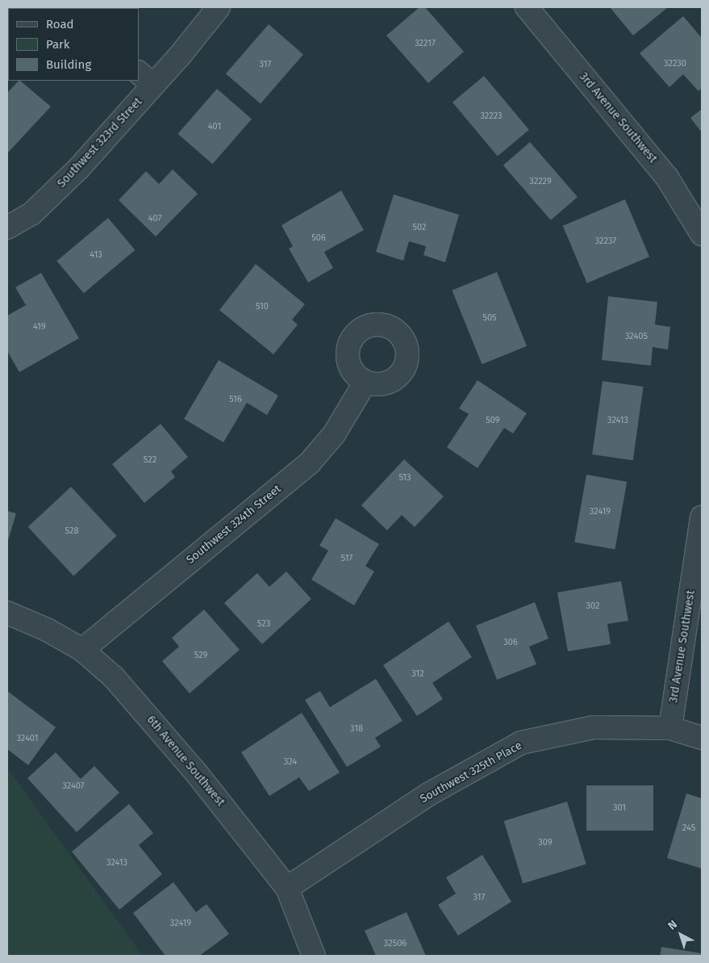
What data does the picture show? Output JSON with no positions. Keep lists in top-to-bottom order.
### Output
{
  "streets": {
    "street": [
      "3rd Avenue Southwest",
      "Southwest 323rd Street",
      "Southwest 324th Street",
      "6th Avenue Southwest",
      "Southwest 325th Place"
    ]
  },
  "crossings": [
    ["3rd Avenue Southwest", "Southwest 325th Place"],
    ["Southwest 324th Street", "6th Avenue Southwest"],
    ["6th Avenue Southwest", "Southwest 325th Place"]
  ],
  "house_numbers": [
    "32217",
    "32230",
    "317",
    "32223",
    "401",
    "32229",
    "407",
    "502",
    "506",
    "32237",
    "413",
    "510",
    "505",
    "419",
    "32405",
    "516",
    "509",
    "32413",
    "522",
    "513",
    "32419",
    "528",
    "517",
    "302",
    "523",
    "306",
    "529",
    "312",
    "318",
    "32401",
    "324",
    "32407",
    "301",
    "245",
    "309",
    "32413",
    "317",
    "32419",
    "32506"
  ],
  "legend": ["Road", "Park", "Building"],
  "north": "top left"
}
